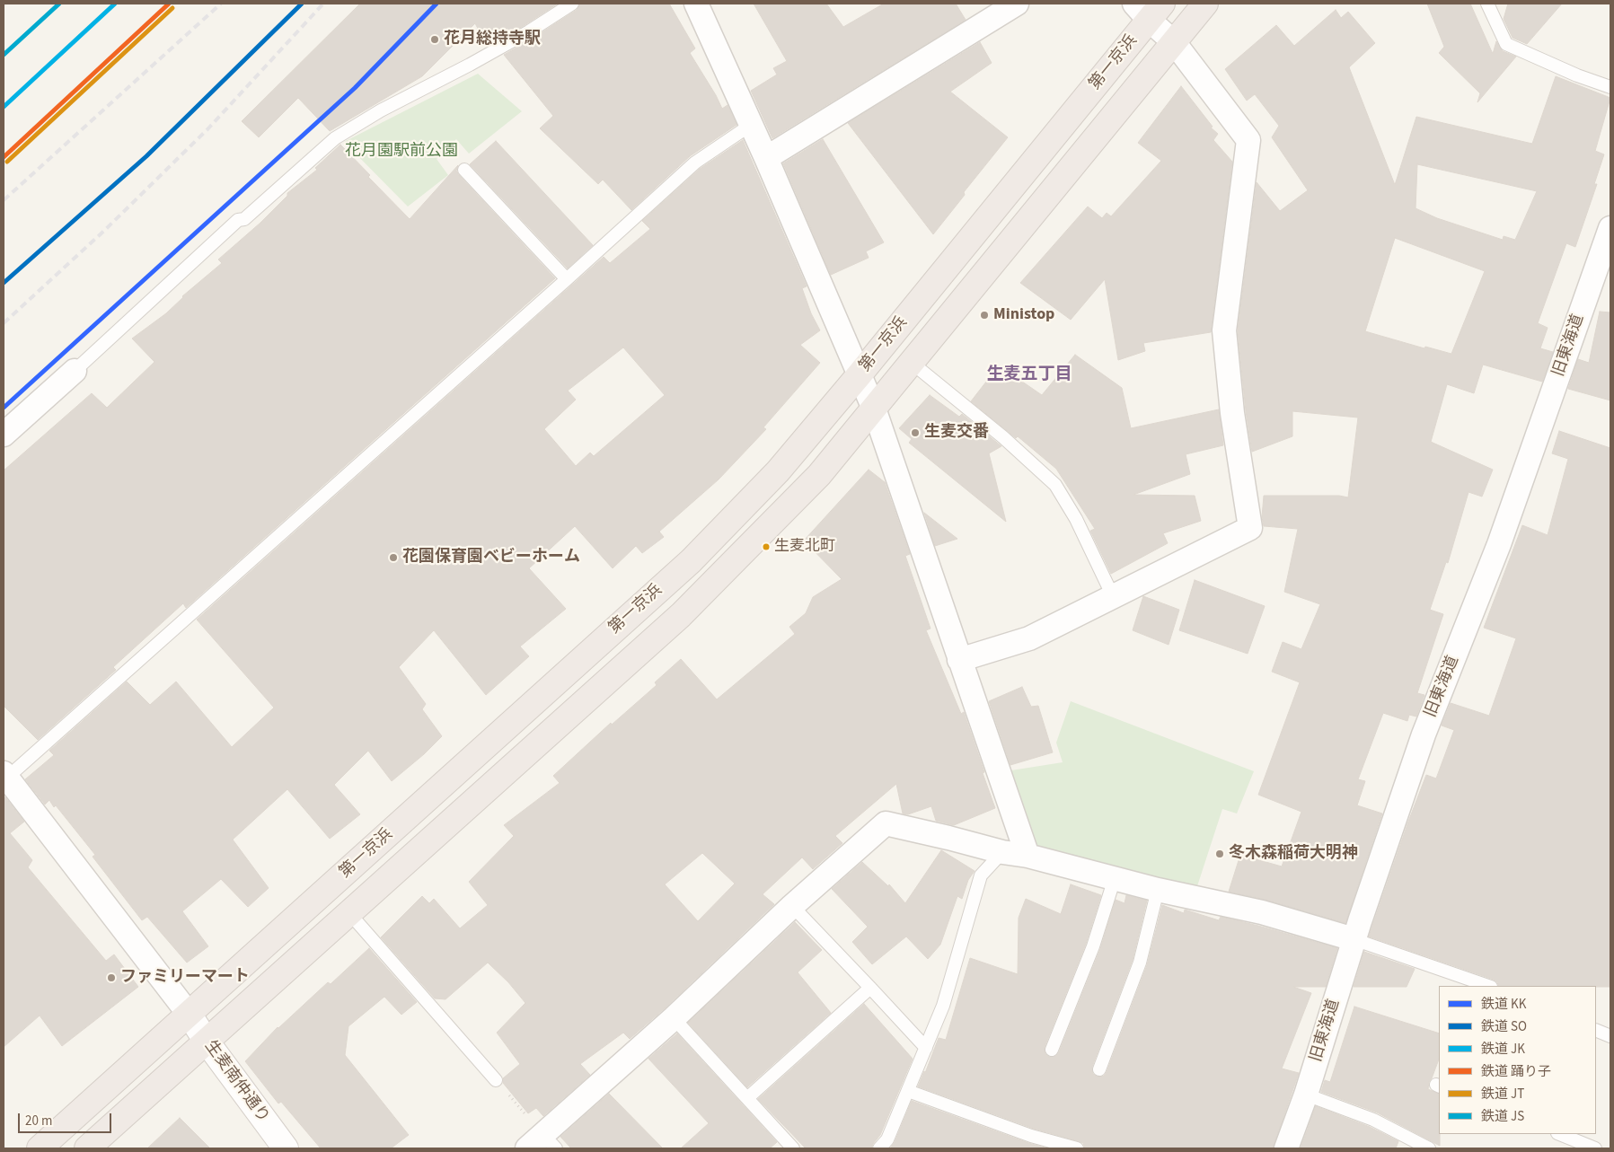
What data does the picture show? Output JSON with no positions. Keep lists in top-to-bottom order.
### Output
{
  "streets": {
    "highway": ["第一京浜"],
    "street": ["旧東海道", "生麦南仲通り"]
  },
  "crossings": [
    ["第一京浜", "生麦南仲通り"]
  ],
  "districts": ["生麦五丁目"],
  "parks": ["花月園駅前公園"],
  "places": [
    "花月総持寺駅",
    "Ministop",
    "生麦交番",
    "生麦北町",
    "花園保育園ベビーホーム",
    "冬木森稲荷大明神",
    "ファミリーマート"
  ],
  "lines": [
    "rail line KK",
    "rail line SO",
    "rail line JK",
    "rail line 踊り子",
    "rail line JS",
    "rail line JT"
  ],
  "legend": [
    "鉄道 KK",
    "鉄道 SO",
    "鉄道 JK",
    "鉄道 踊り子",
    "鉄道 JT",
    "鉄道 JS"
  ],
  "scale_bar": "20 m"
}
